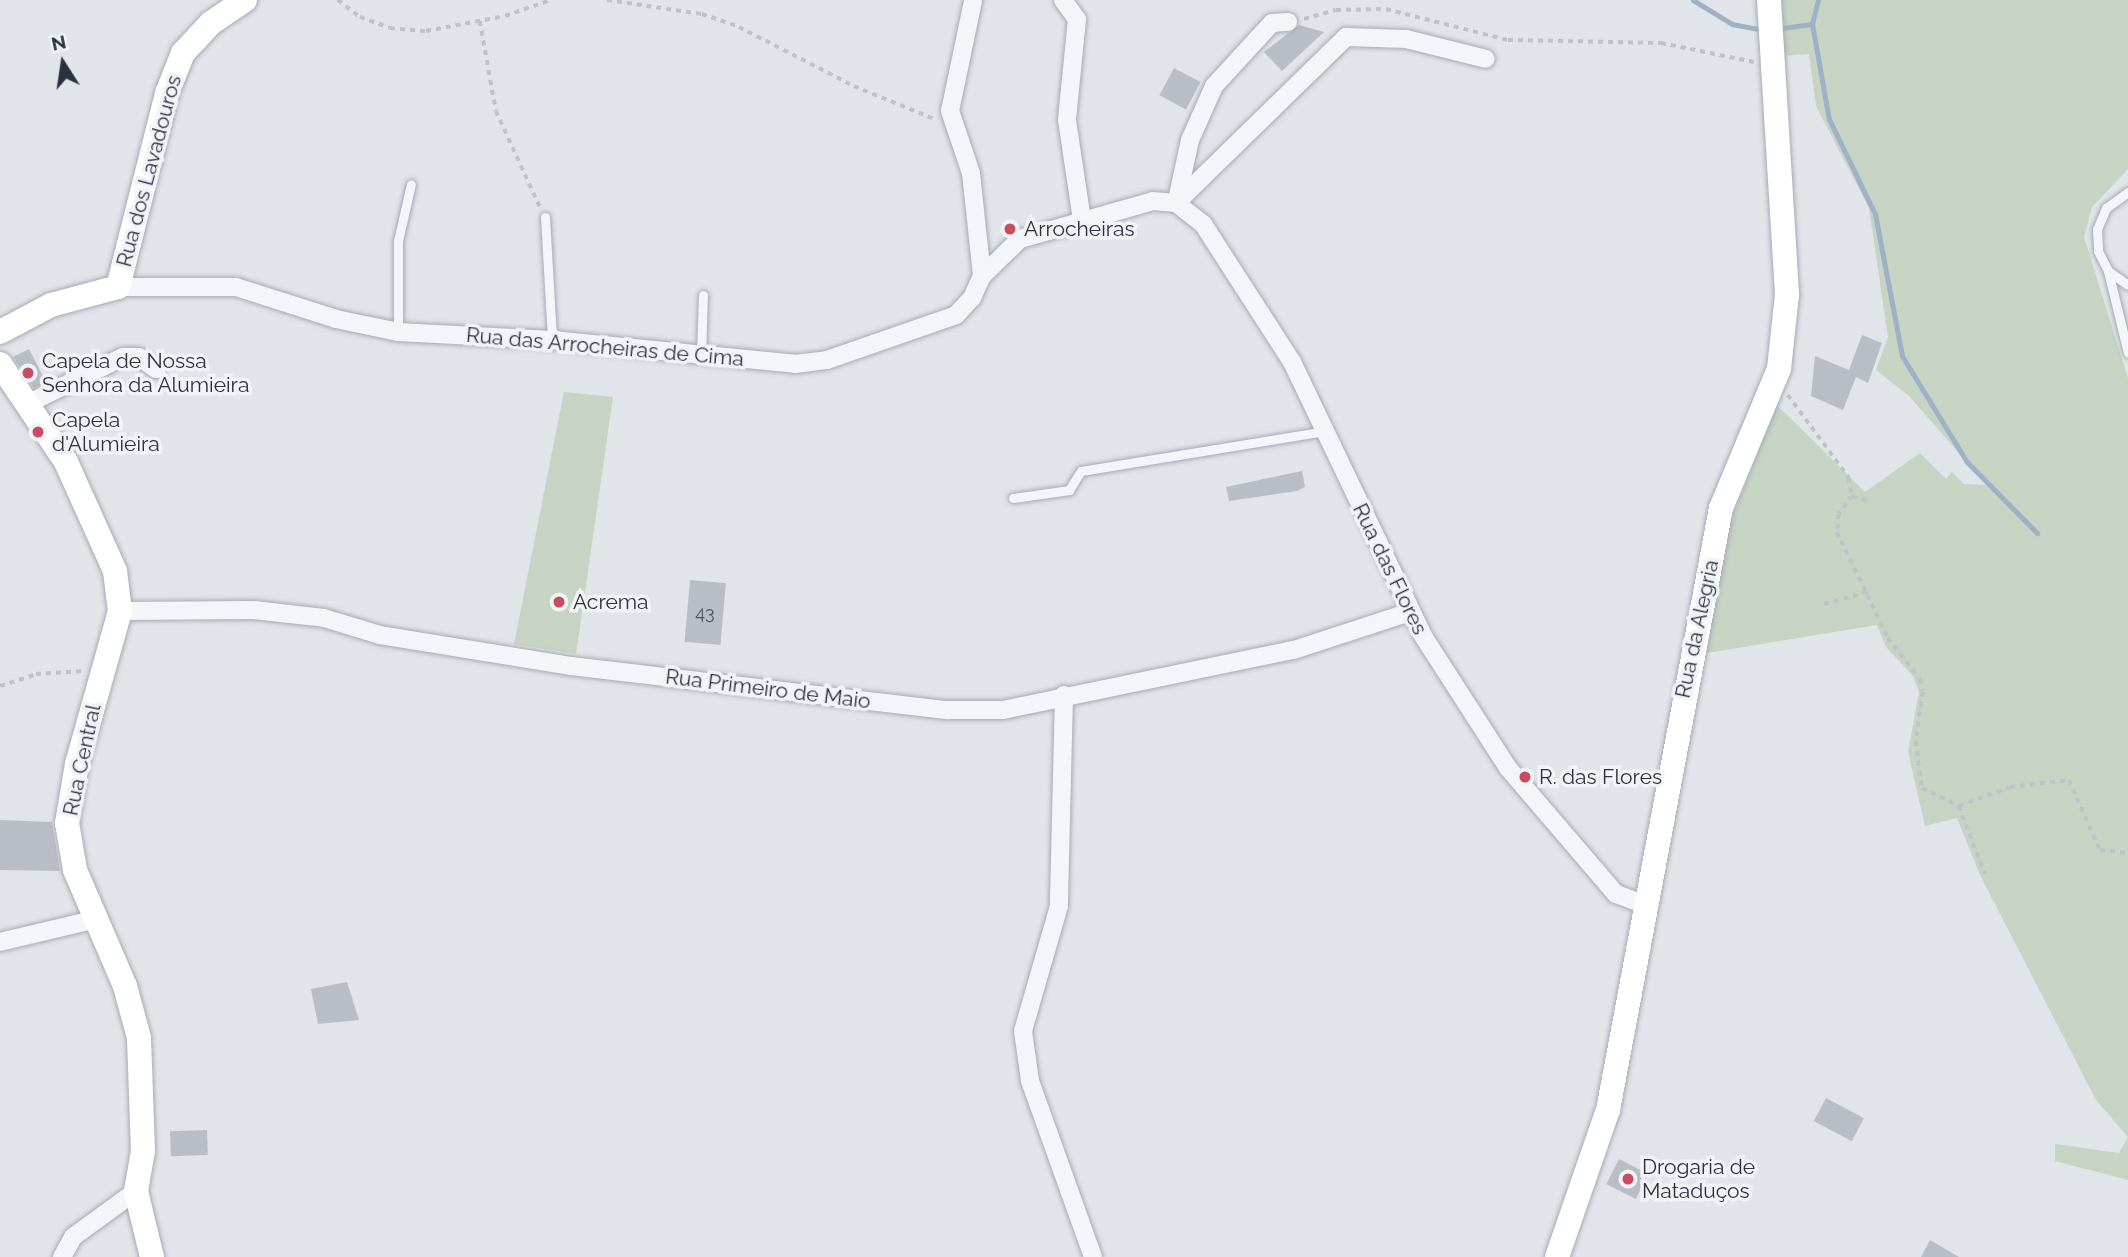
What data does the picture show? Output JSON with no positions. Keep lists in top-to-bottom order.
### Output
{
  "streets": {
    "street": [
      "Rua dos Lavadouros",
      "Rua das Arrocheiras de Cima",
      "Rua das Flores",
      "Rua da Alegria",
      "Rua Primeiro de Maio",
      "Rua Central"
    ]
  },
  "crossings": [
    ["Rua dos Lavadouros", "Rua das Arrocheiras de Cima"],
    ["Rua das Arrocheiras de Cima", "Rua das Flores"],
    ["Rua das Flores", "Rua da Alegria"],
    ["Rua das Flores", "Rua Primeiro de Maio"],
    ["Rua Primeiro de Maio", "Rua Central"]
  ],
  "places": [
    "Arrocheiras",
    "Capela de Nossa Senhora da Alumieira",
    "Capela d'Alumieira",
    "Acrema",
    "R. das Flores",
    "Drogaria de Mataduços"
  ],
  "house_numbers": ["43"],
  "north": "top"
}
